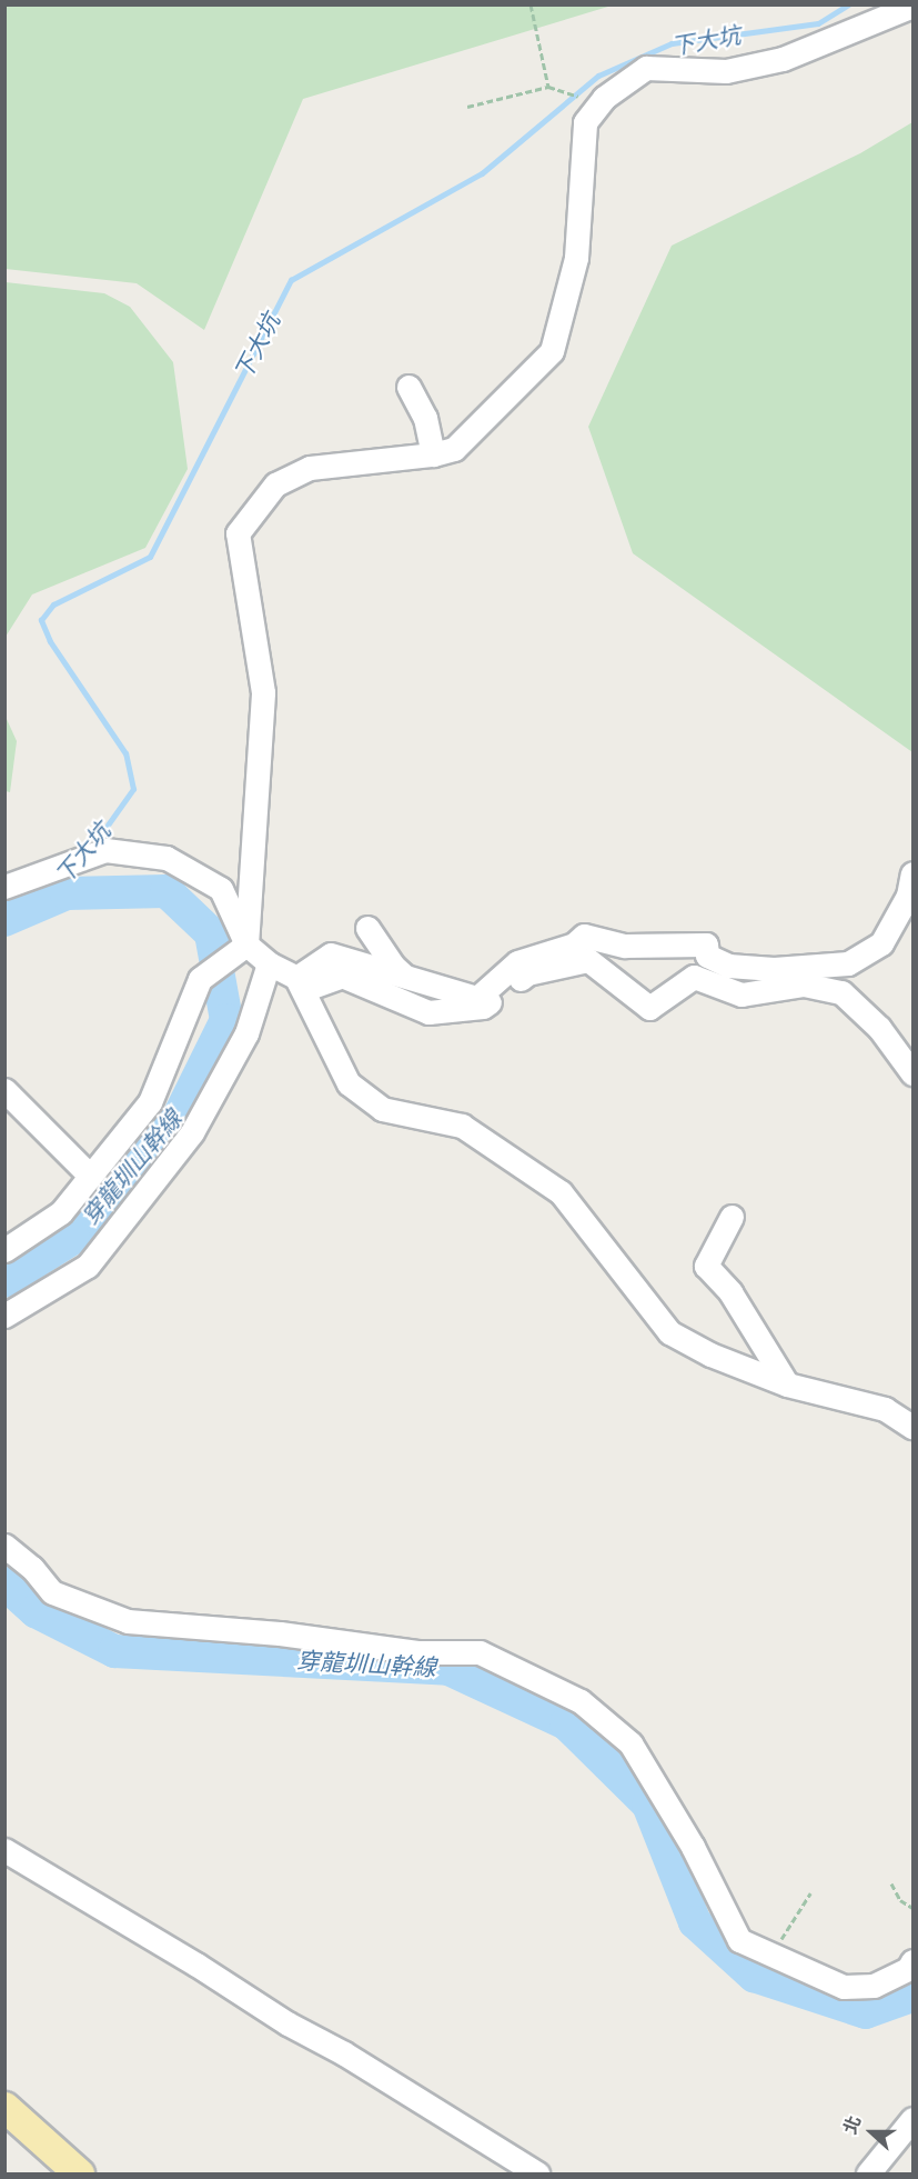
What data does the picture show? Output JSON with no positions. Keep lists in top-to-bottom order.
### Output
{
  "water": ["下大坑", "穿龍圳山幹線"],
  "north": "left"
}
